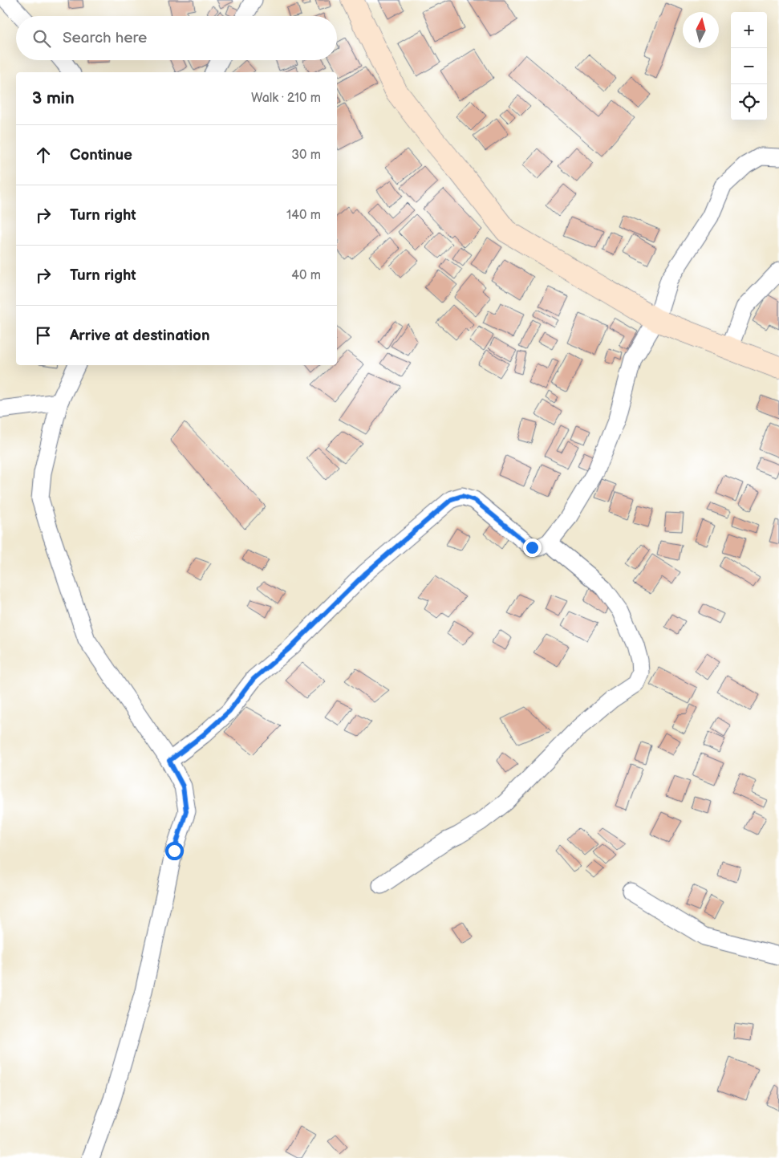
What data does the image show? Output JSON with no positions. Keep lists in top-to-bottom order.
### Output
{
  "north": "top",
  "page": {
    "map_buttons": ["+", "−"],
    "search": "Search here",
    "heading": ["3 min", "Walk · 210 m"],
    "list": [
      ["Continue", "30 m"],
      ["Turn right", "140 m"],
      ["Turn right", "40 m"],
      "Arrive at destination"
    ]
  }
}
